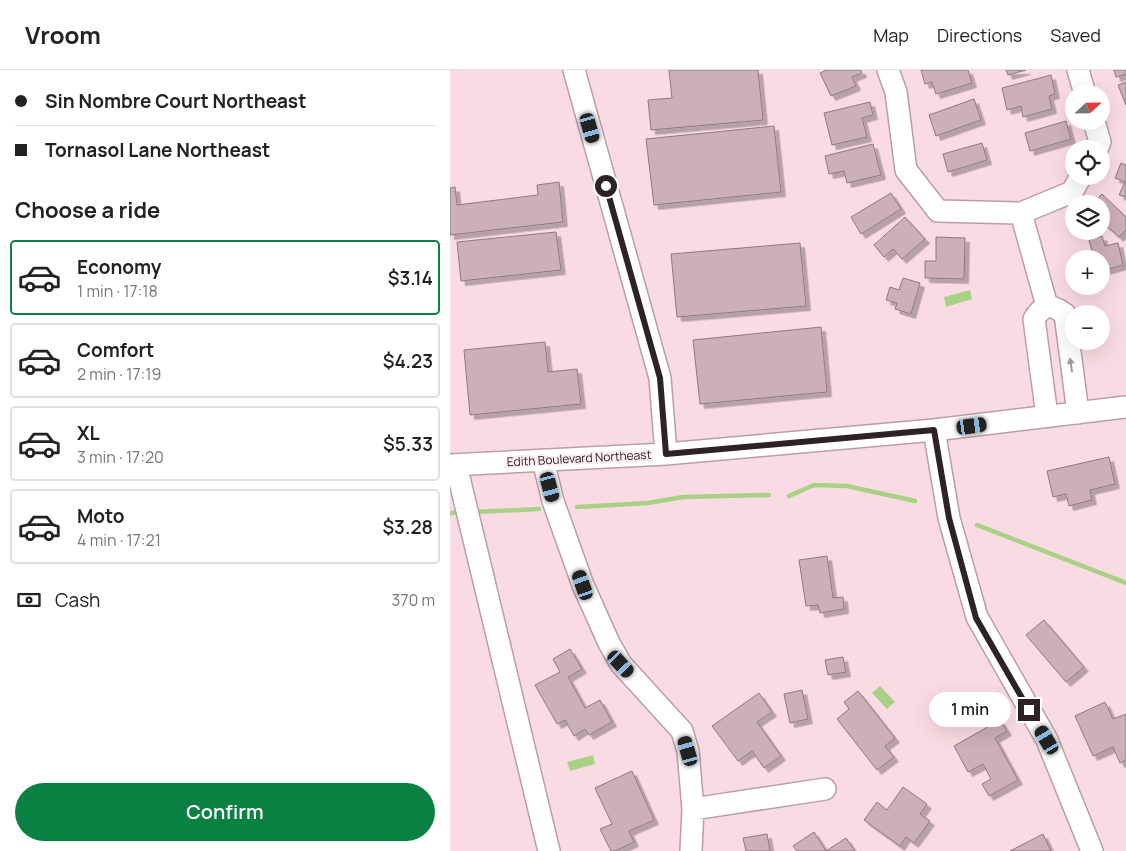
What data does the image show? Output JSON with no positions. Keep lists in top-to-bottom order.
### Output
{
  "streets": {
    "street": ["Edith Boulevard Northeast"]
  },
  "north": "right",
  "page": {
    "header": "Vroom",
    "nav": ["Map", "Directions", "Saved"],
    "banner": ["Sin Nombre Court Northeast", "Tornasol Lane Northeast"],
    "map_buttons": ["+", "−"],
    "heading": "Choose a ride",
    "list": [
      {
        "name": "Economy",
        "note": "1 min · 17:18",
        "value": "$3.14"
      },
      {
        "name": "Comfort",
        "note": "2 min · 17:19",
        "value": "$4.23"
      },
      {
        "name": "XL",
        "note": "3 min · 17:20",
        "value": "$5.33"
      },
      {
        "name": "Moto",
        "note": "4 min · 17:21",
        "value": "$3.28"
      }
    ],
    "pay": ["Cash", "370 m"],
    "bubble": "1 min",
    "buttons": "Confirm"
  }
}
